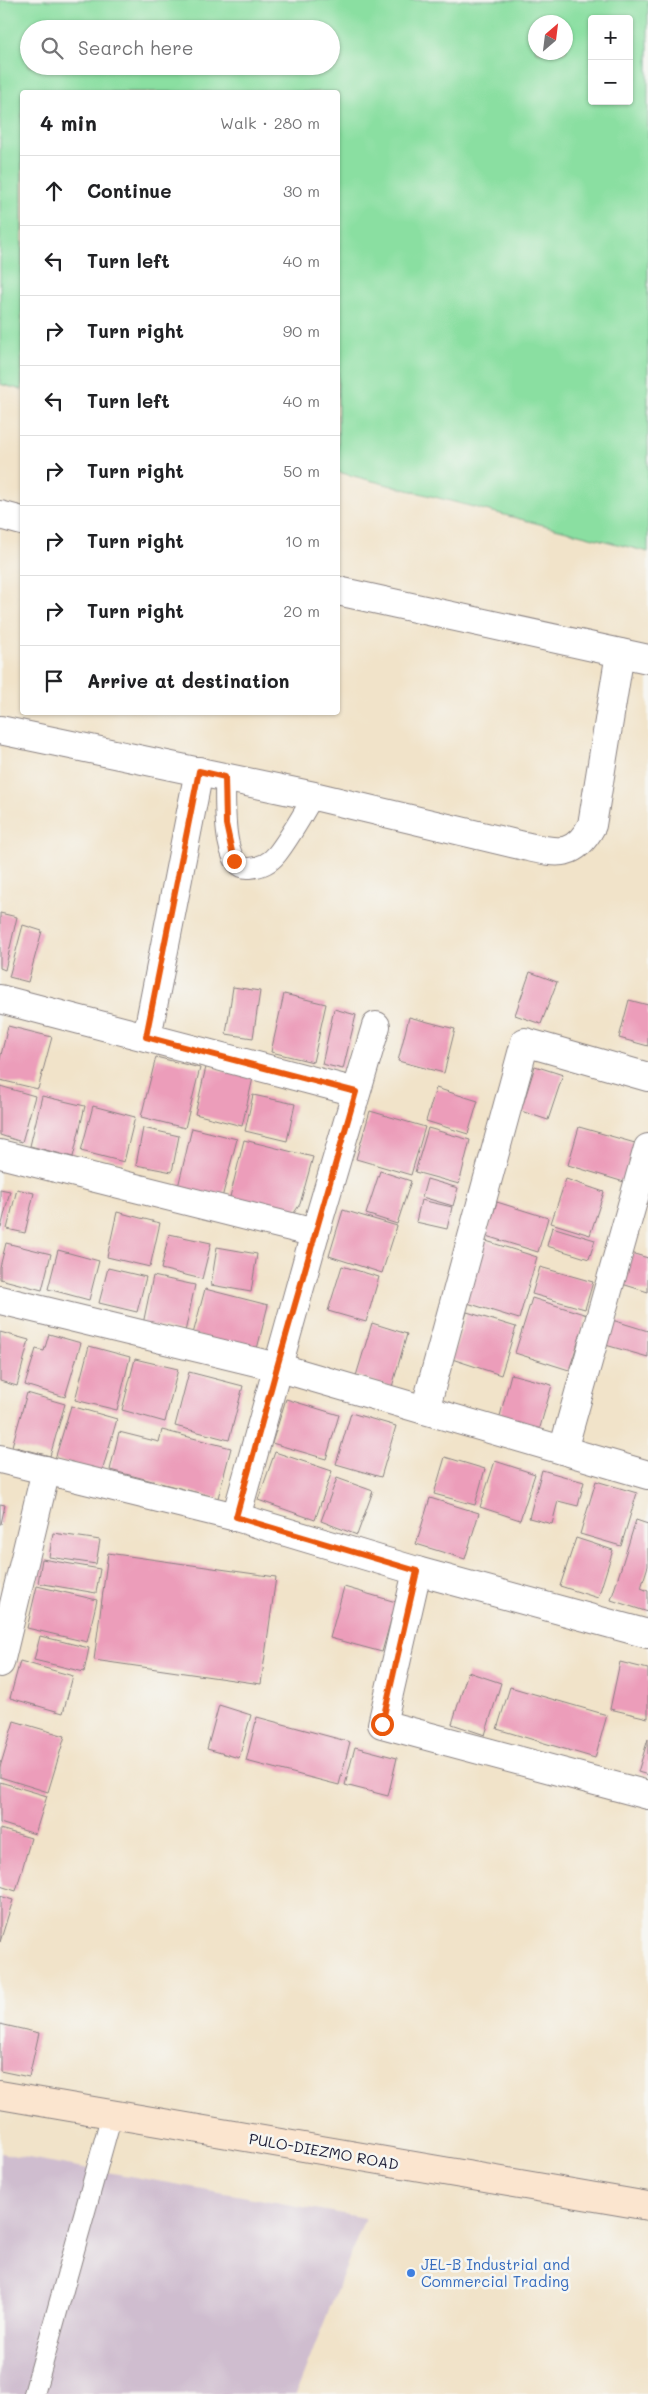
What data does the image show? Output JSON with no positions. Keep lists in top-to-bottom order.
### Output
{
  "streets": {
    "main road": ["PULO-DIEZMO ROAD"]
  },
  "places": ["JEL-B Industrial and Commercial Trading"],
  "north": "top right",
  "page": {
    "map_buttons": ["+", "−"],
    "search": "Search here",
    "heading": ["4 min", "Walk · 280 m"],
    "list": [
      ["Continue", "30 m"],
      ["Turn left", "40 m"],
      ["Turn right", "90 m"],
      ["Turn left", "40 m"],
      ["Turn right", "50 m"],
      ["Turn right", "10 m"],
      ["Turn right", "20 m"],
      "Arrive at destination"
    ]
  }
}
